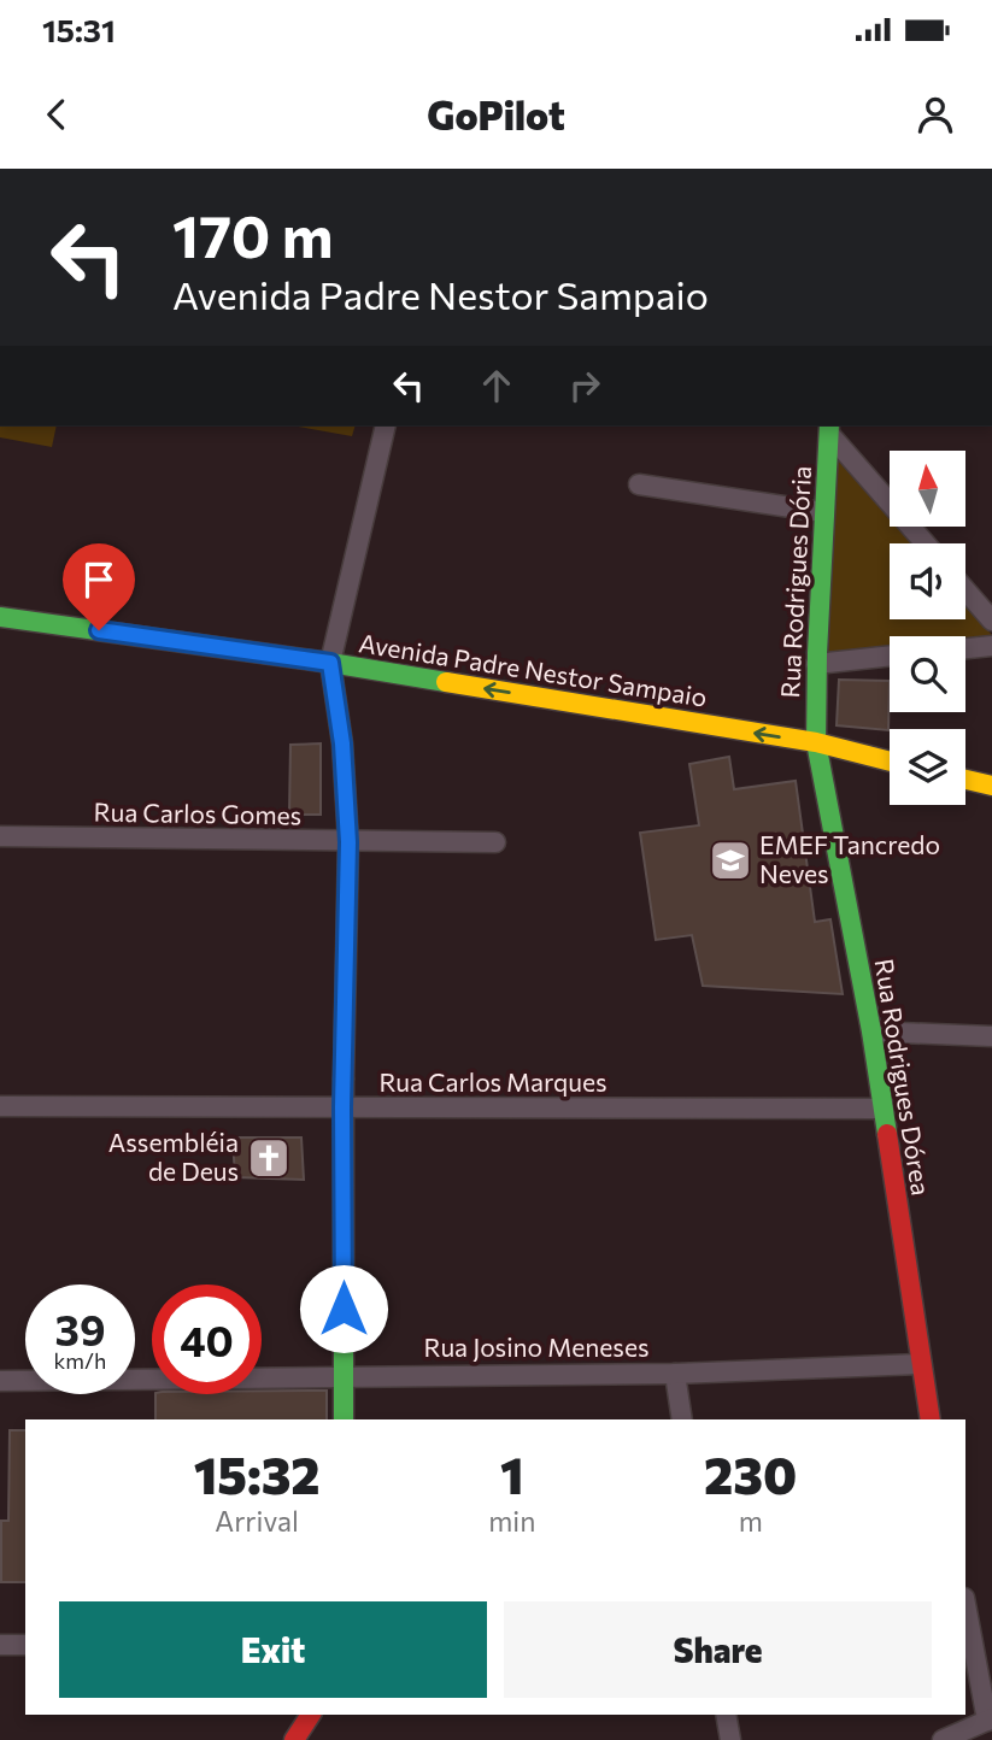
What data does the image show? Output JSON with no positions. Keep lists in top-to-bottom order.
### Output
{
  "streets": {
    "street": [
      "Rua Rodrigues Dória",
      "Avenida Padre Nestor Sampaio",
      "Rua Carlos Gomes",
      "Rua Rodrigues Dórea",
      "Rua Carlos Marques",
      "Rua Josino Meneses"
    ]
  },
  "crossings": [
    ["Rua Rodrigues Dória", "Avenida Padre Nestor Sampaio"],
    ["Rua Rodrigues Dória", "Rua Rodrigues Dórea"],
    ["Avenida Padre Nestor Sampaio", "Rua Rodrigues Dórea"],
    ["Rua Rodrigues Dórea", "Rua Carlos Marques"],
    ["Rua Rodrigues Dórea", "Rua Josino Meneses"]
  ],
  "one_way": ["Avenida Padre Nestor Sampaio"],
  "places": {
    "school or university": ["EMEF Tancredo Neves"],
    "church": ["Assembléia de Deus"]
  },
  "north": "top",
  "page": {
    "status": "15:31",
    "header": "GoPilot",
    "turn": ["170 m", "Avenida Padre Nestor Sampaio"],
    "speed": "39 km/h",
    "limit": "40",
    "eta": [
      "15:32",
      "Arrival",
      "1",
      "min",
      "230",
      "m"
    ],
    "buttons": ["Exit", "Share"]
  }
}
